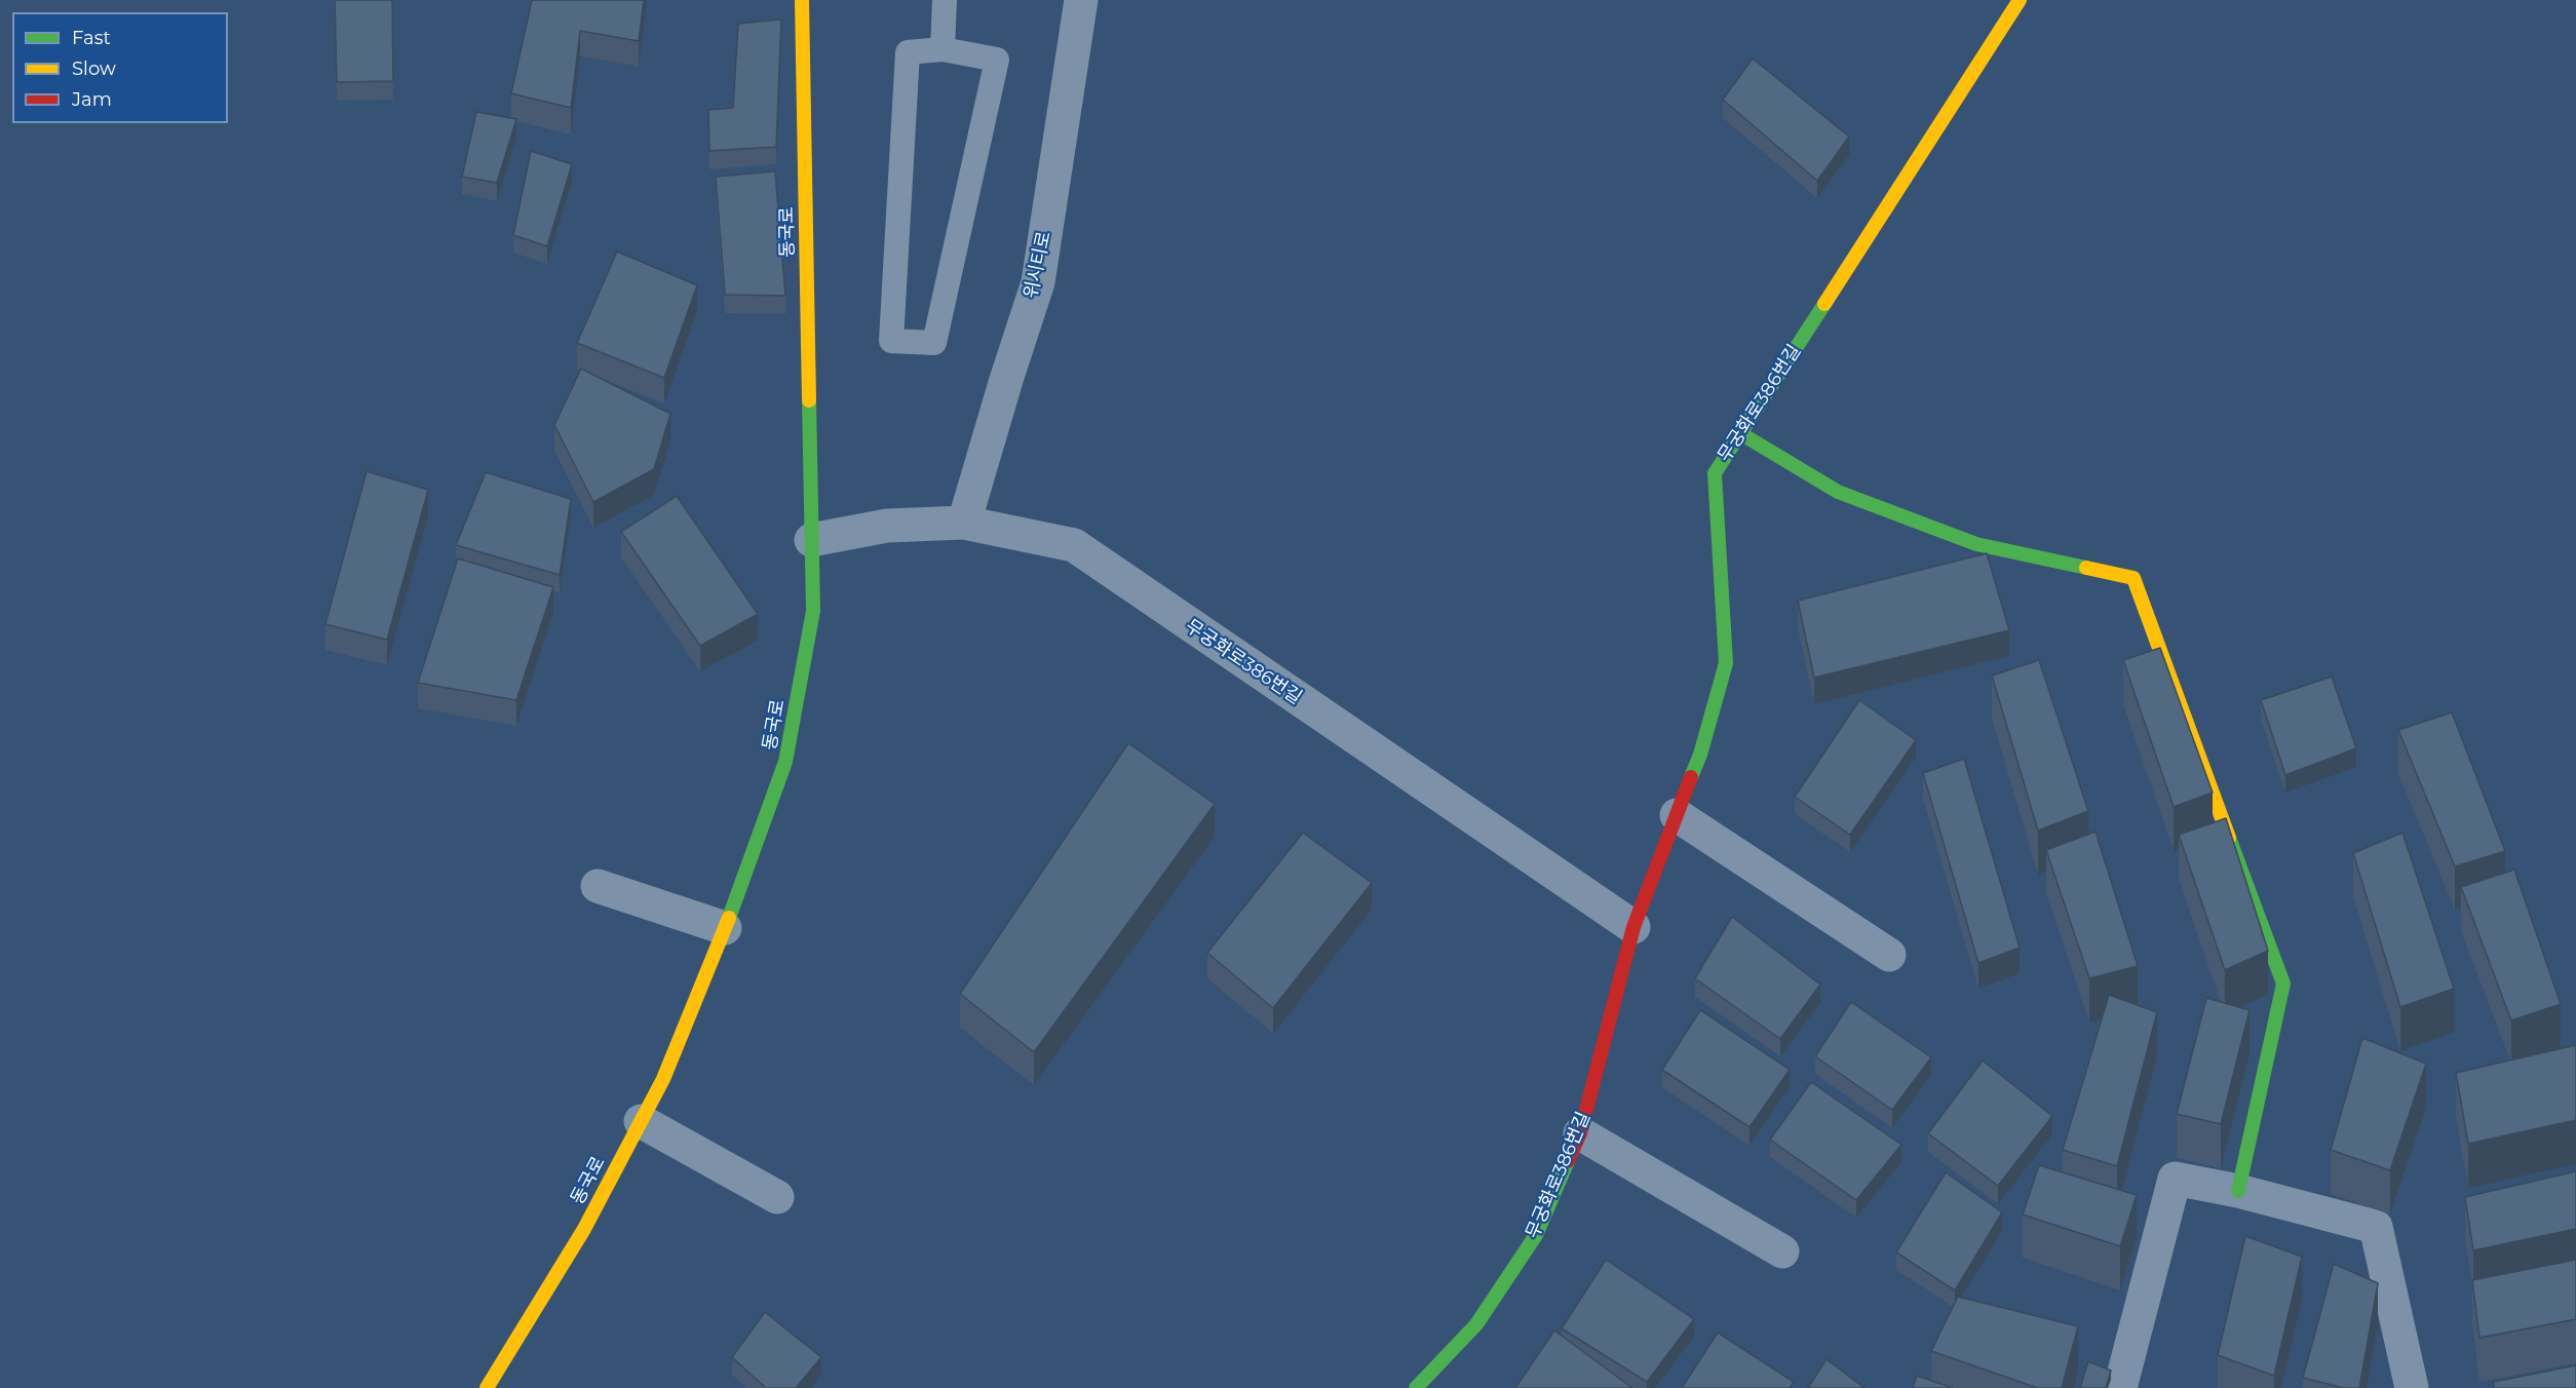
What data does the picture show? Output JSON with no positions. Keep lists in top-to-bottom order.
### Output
{
  "streets": {
    "street": ["동국로", "위시티로", "무궁화로386번길"]
  },
  "crossings": [
    ["동국로", "무궁화로386번길"],
    ["위시티로", "무궁화로386번길"]
  ],
  "legend": ["Fast", "Slow", "Jam"]
}
